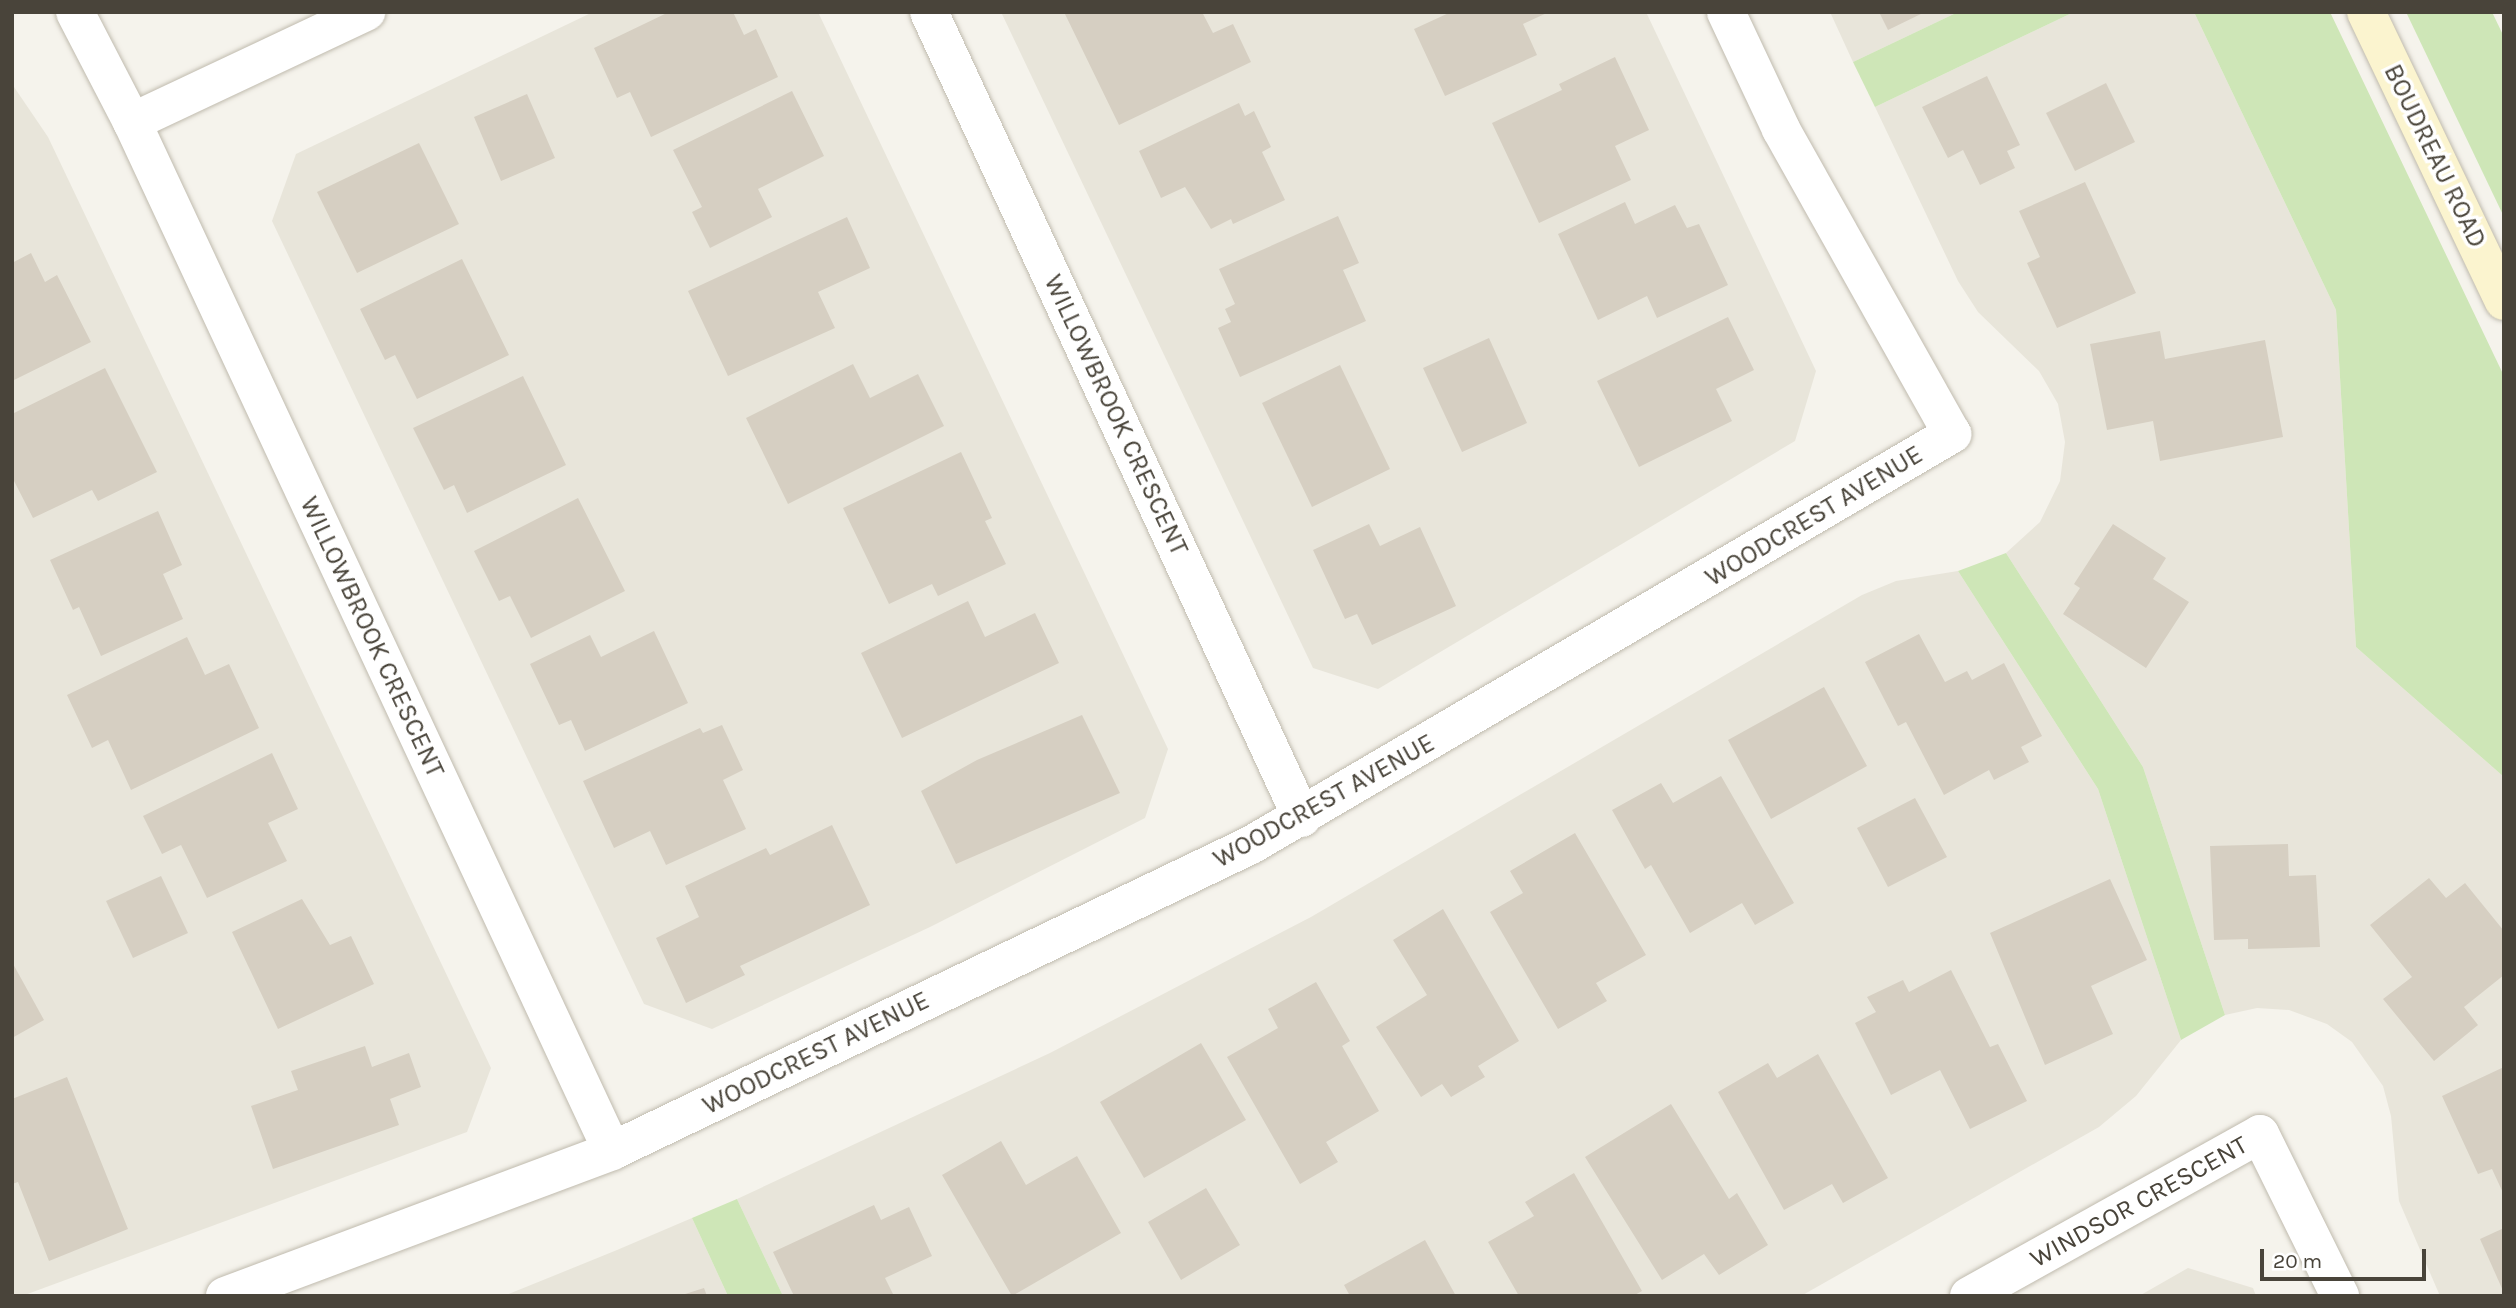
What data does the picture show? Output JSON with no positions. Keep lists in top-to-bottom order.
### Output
{
  "streets": {
    "main road": ["BOUDREAU ROAD"],
    "street": ["WILLOWBROOK CRESCENT", "WOODCREST AVENUE", "WINDSOR CRESCENT"]
  },
  "crossings": [
    ["WILLOWBROOK CRESCENT", "WOODCREST AVENUE"]
  ],
  "scale_bar": "20 m"
}
